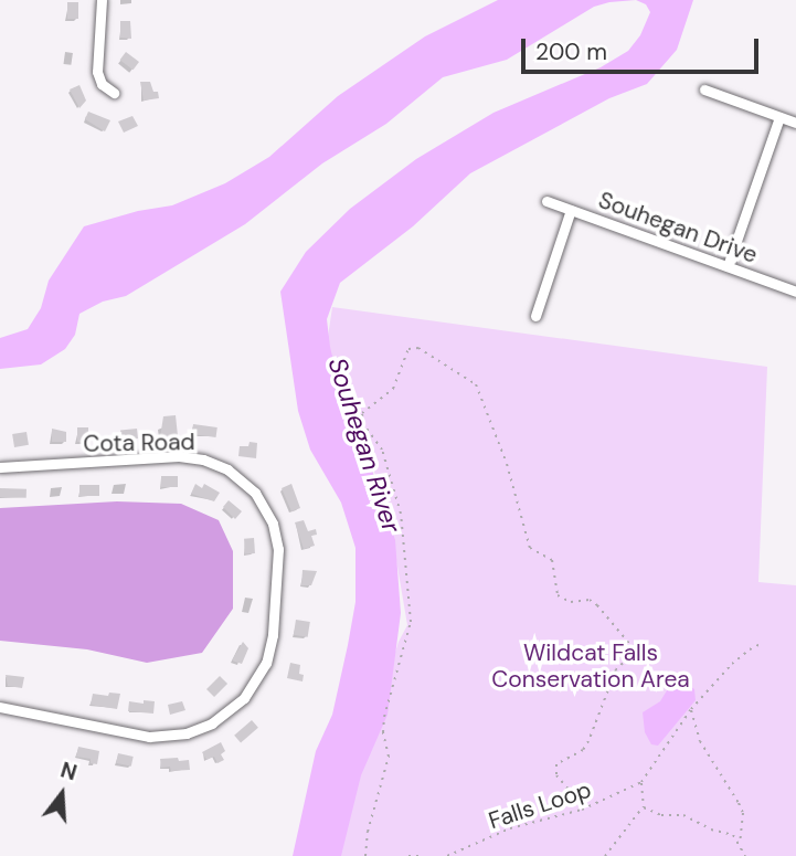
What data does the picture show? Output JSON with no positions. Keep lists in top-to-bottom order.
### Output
{
  "streets": {
    "street": ["Souhegan Drive", "Cota Road"],
    "path": ["Falls Loop"]
  },
  "water": ["Souhegan River"],
  "parks": ["Wildcat Falls Conservation Area"],
  "scale_bar": "200 m",
  "north": "top"
}
